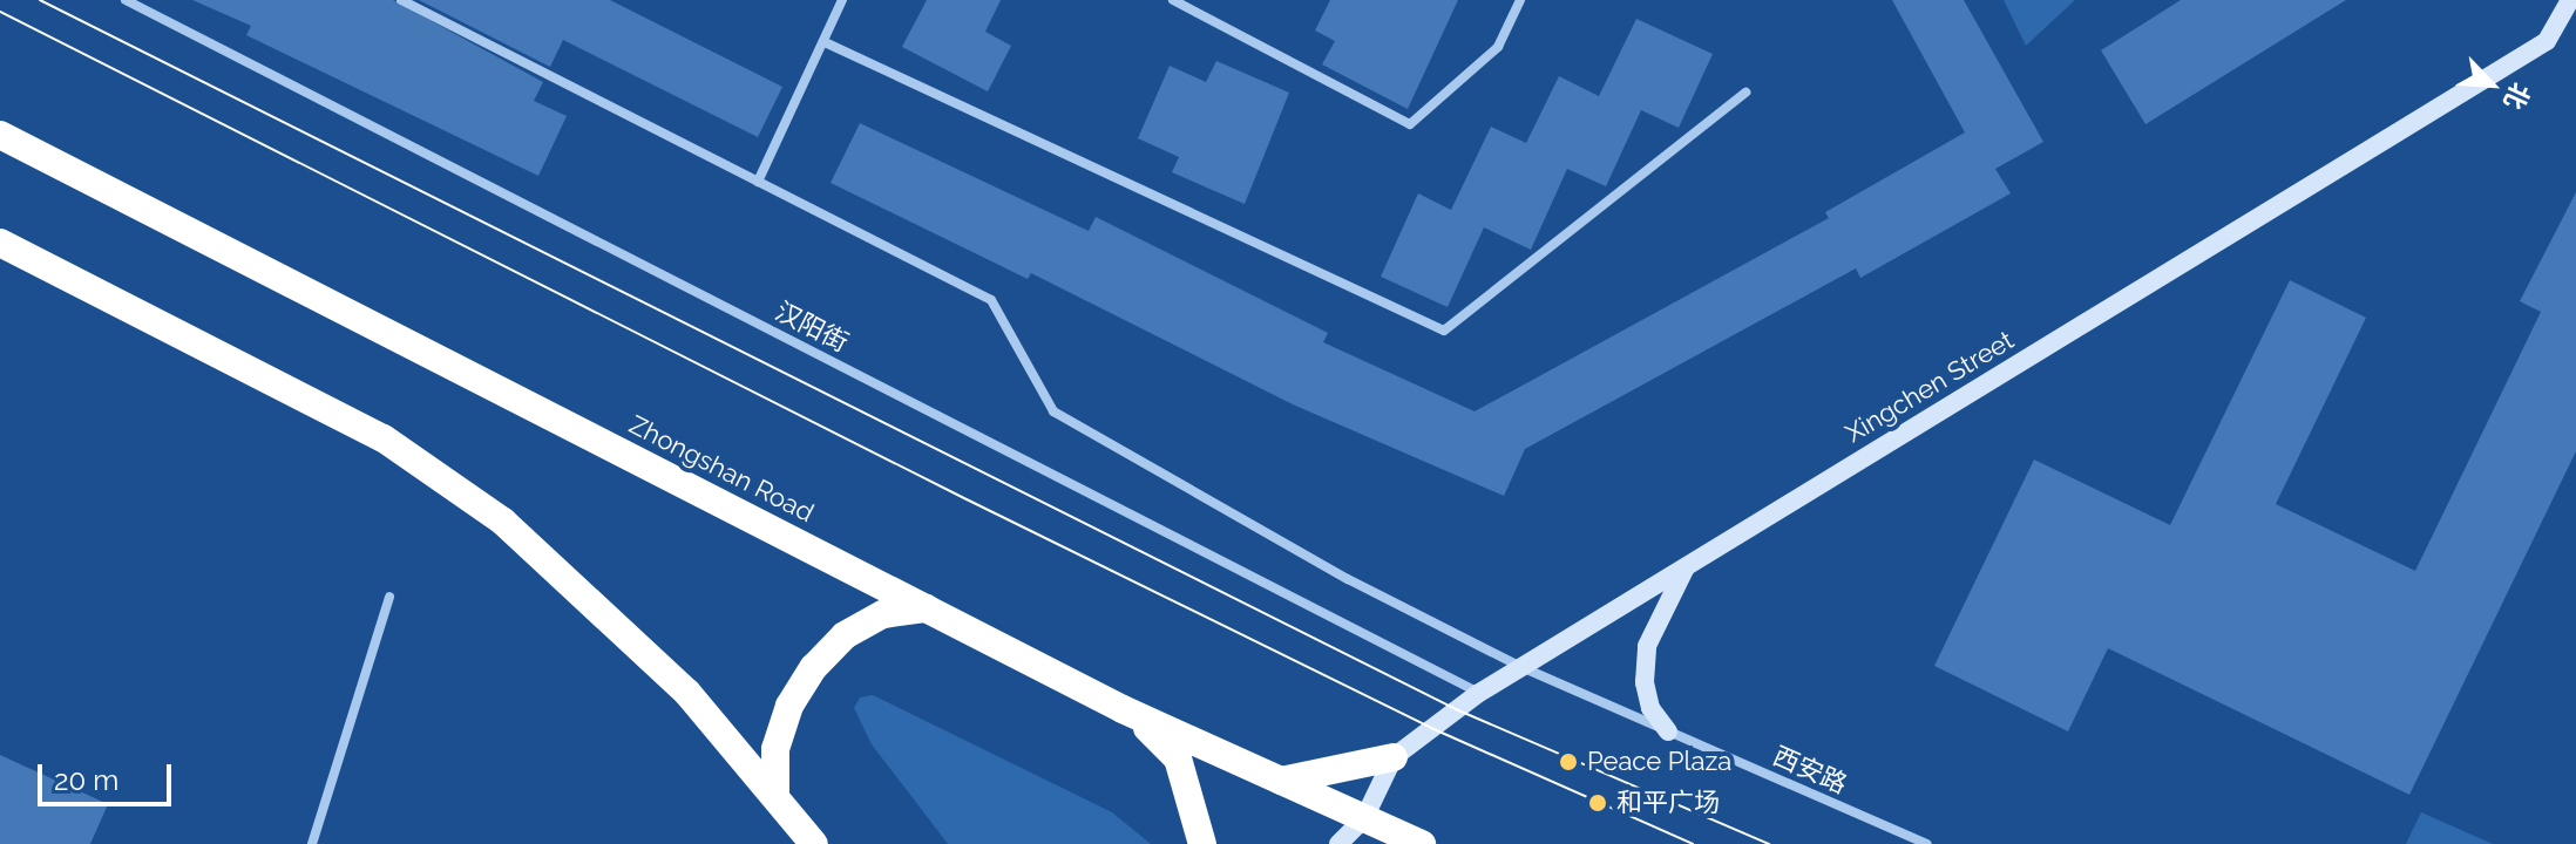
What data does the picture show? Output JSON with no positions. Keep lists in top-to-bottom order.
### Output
{
  "streets": {
    "highway": ["Zhongshan Road"],
    "street": ["汉阳街", "Xingchen Street", "西安路"]
  },
  "crossings": [
    ["汉阳街", "Xingchen Street"],
    ["Xingchen Street", "Zhongshan Road"],
    ["Xingchen Street", "西安路"]
  ],
  "places": ["Peace Plaza", "和平广场"],
  "scale_bar": "20 m",
  "north": "bottom right"
}
